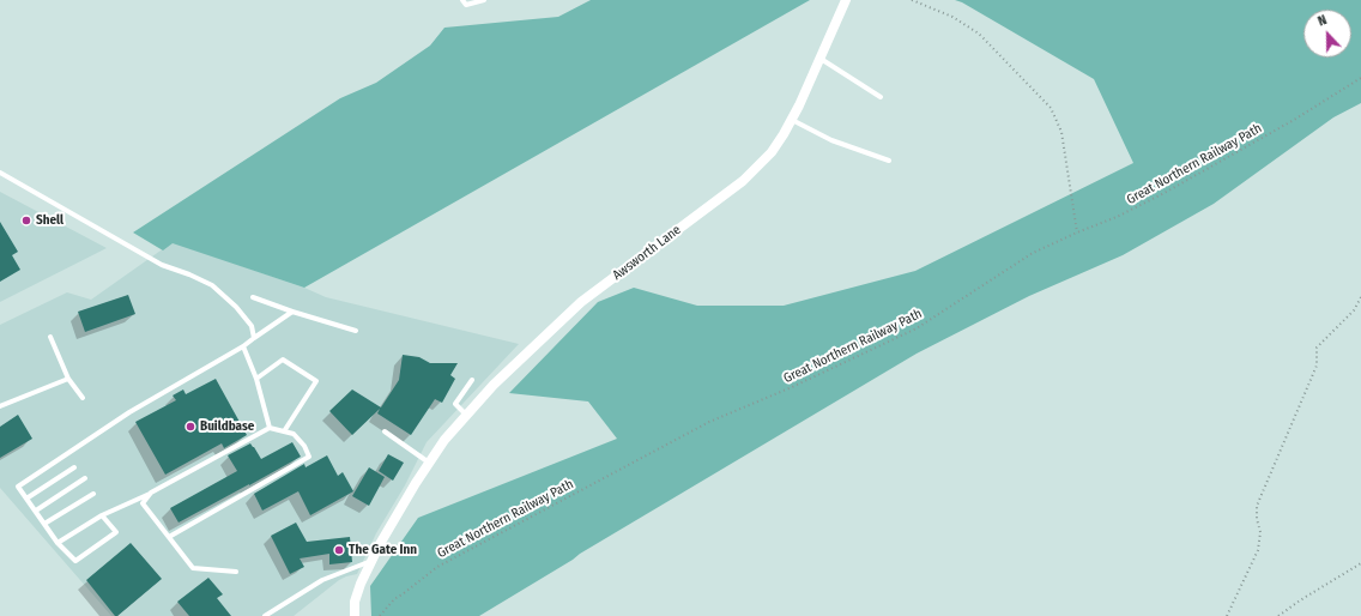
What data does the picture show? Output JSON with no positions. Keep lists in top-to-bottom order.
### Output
{
  "streets": {
    "street": ["Awsworth Lane"],
    "path": ["Great Northern Railway Path"]
  },
  "places": ["Shell", "Buildbase", "The Gate Inn"],
  "north": "top"
}
